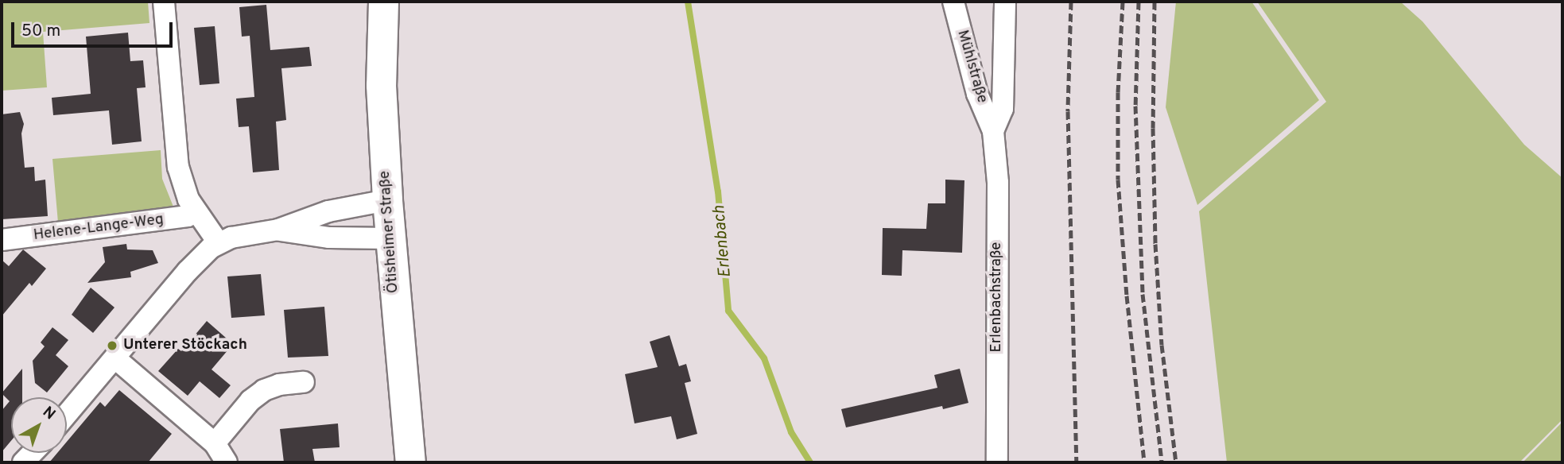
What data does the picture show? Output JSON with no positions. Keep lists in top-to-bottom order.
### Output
{
  "streets": {
    "main road": ["Ötisheimer Straße"],
    "street": ["Mühlstraße", "Helene-Lange-Weg", "Erlenbachstraße"]
  },
  "crossings": [
    ["Mühlstraße", "Erlenbachstraße"]
  ],
  "water": ["Erlenbach"],
  "places": ["Unterer Stöckach"],
  "scale_bar": "50 m",
  "north": "top right"
}
